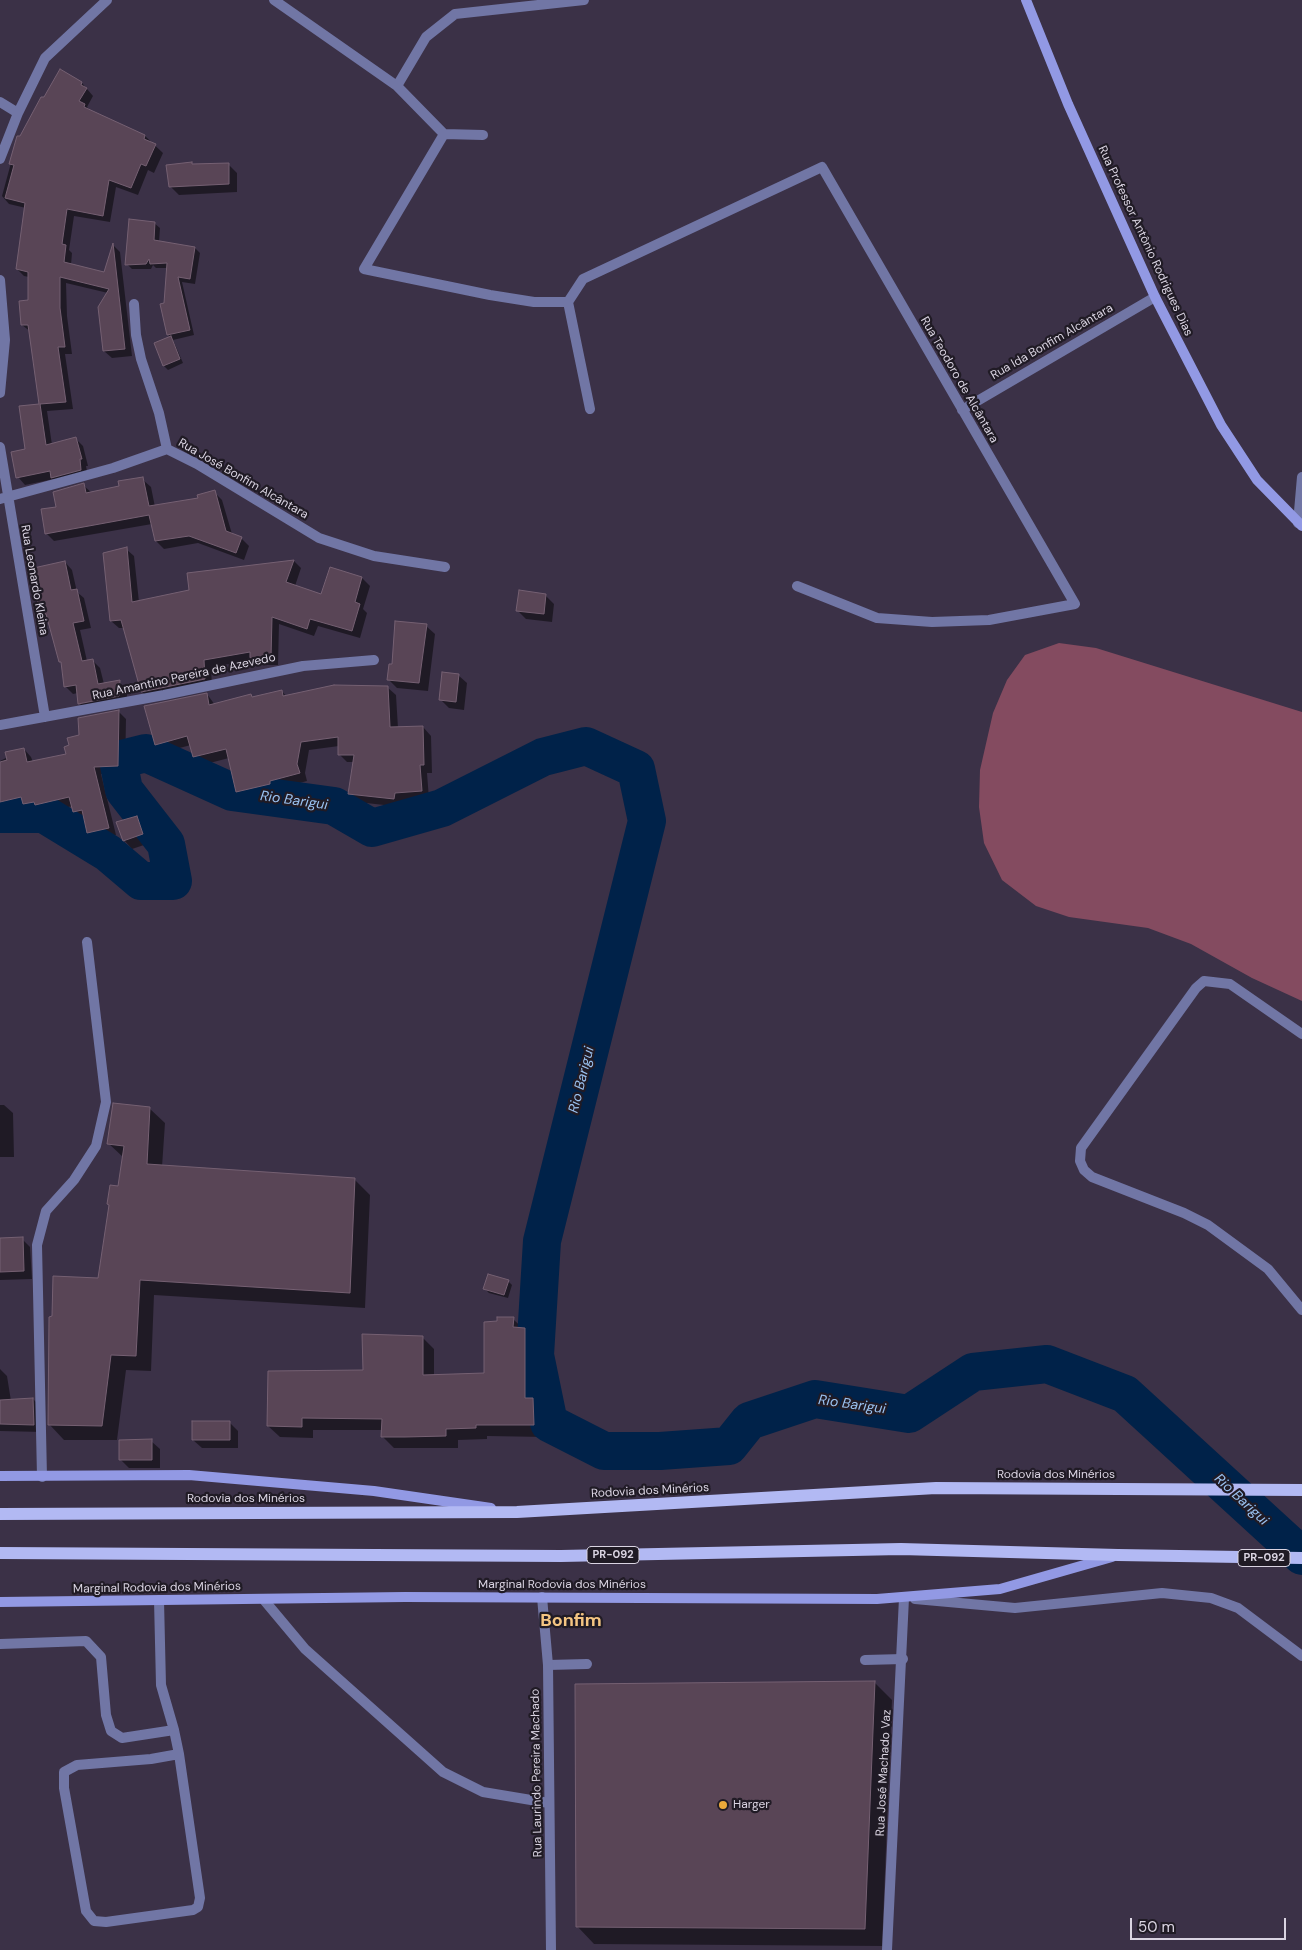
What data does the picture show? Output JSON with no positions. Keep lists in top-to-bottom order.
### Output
{
  "streets": {
    "main road": [
      "Rua Professor Antônio Rodrigues Dias",
      "Rodovia dos Minérios",
      "PR-092",
      "Marginal Rodovia dos Minérios"
    ],
    "street": [
      "Rua Ida Bonfim Alcântara",
      "Rua Teodoro de Alcântara",
      "Rua José Bonfim Alcântara",
      "Rua Leonardo Kleina",
      "Rua Amantino Pereira de Azevedo",
      "Rua Laurindo Pereira Machado",
      "Rua José Machado Vaz"
    ]
  },
  "crossings": [
    ["Rua Professor Antônio Rodrigues Dias", "Rua Ida Bonfim Alcântara"],
    ["Rua Ida Bonfim Alcântara", "Rua Teodoro de Alcântara"],
    ["Rua José Bonfim Alcântara", "Rua Leonardo Kleina"],
    ["Rua Leonardo Kleina", "Rua Amantino Pereira de Azevedo"],
    ["PR-092", "Marginal Rodovia dos Minérios"],
    ["Marginal Rodovia dos Minérios", "Rua Laurindo Pereira Machado"],
    ["Marginal Rodovia dos Minérios", "Rua José Machado Vaz"]
  ],
  "districts": ["Bonfim"],
  "water": ["Rio Barigui"],
  "places": ["Harger"],
  "scale_bar": "50 m"
}
